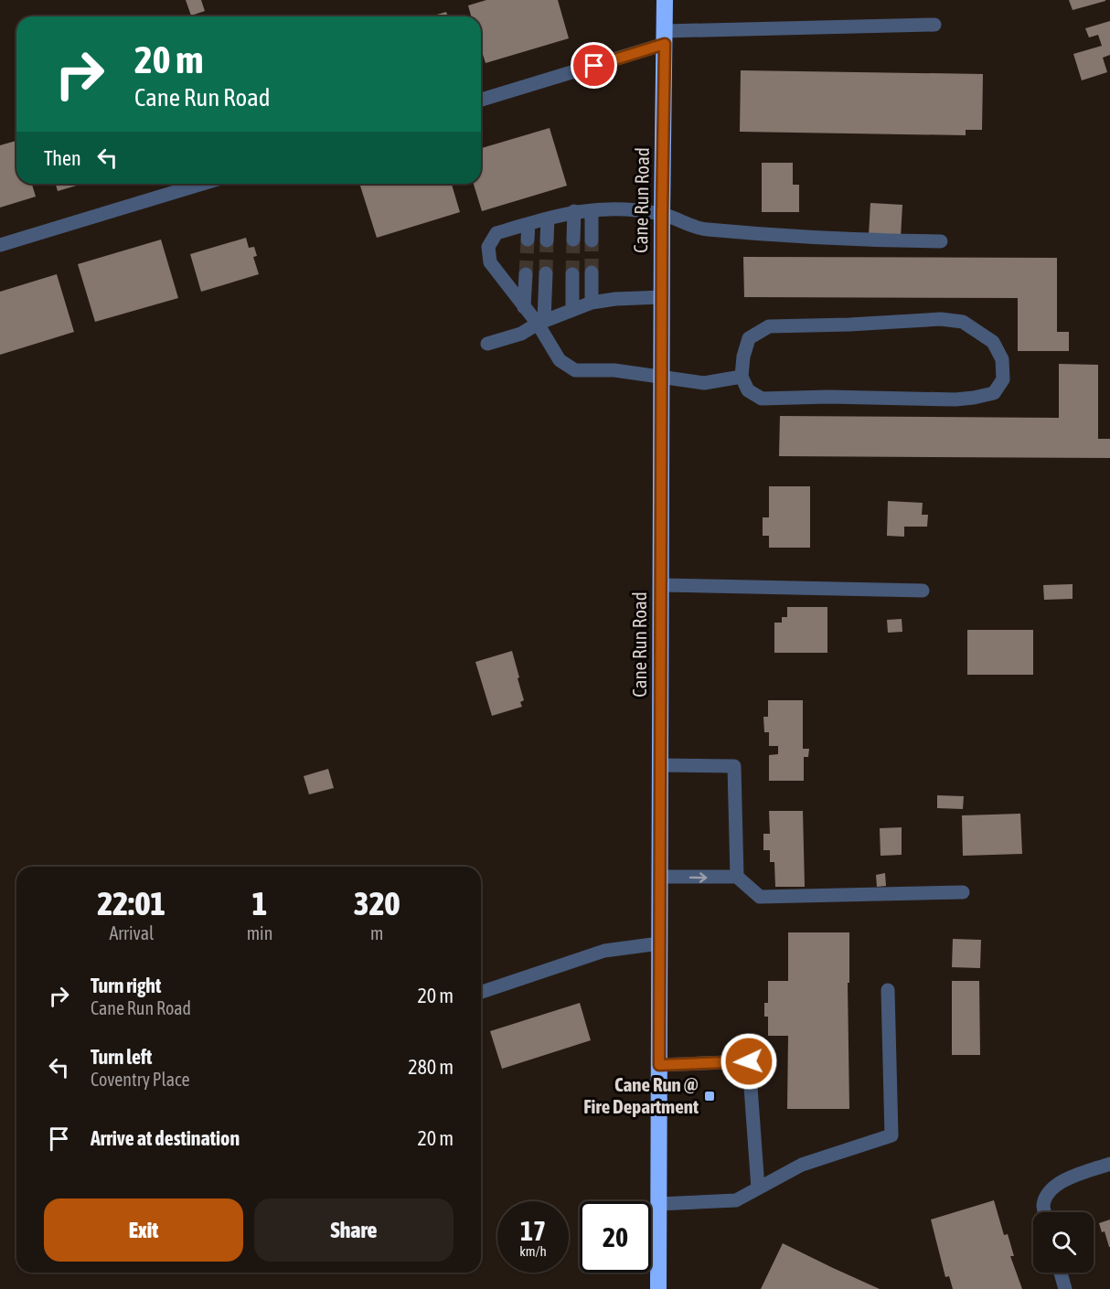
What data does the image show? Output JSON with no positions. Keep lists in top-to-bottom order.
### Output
{
  "streets": {
    "highway": ["Cane Run Road"]
  },
  "places": {
    "transit": ["Cane Run @ Fire Department"]
  },
  "page": {
    "turn": ["20 m", "Cane Run Road"],
    "then": "Then",
    "eta": [
      "22:01",
      "Arrival",
      "1",
      "min",
      "320",
      "m"
    ],
    "list": [
      {
        "name": "Turn right",
        "note": "Cane Run Road",
        "value": "20 m"
      },
      {
        "name": "Turn left",
        "note": "Coventry Place",
        "value": "280 m"
      },
      {
        "name": "Arrive at destination",
        "value": "20 m"
      }
    ],
    "buttons": ["Exit", "Share"],
    "speed": "17 km/h",
    "limit": "20"
  }
}
